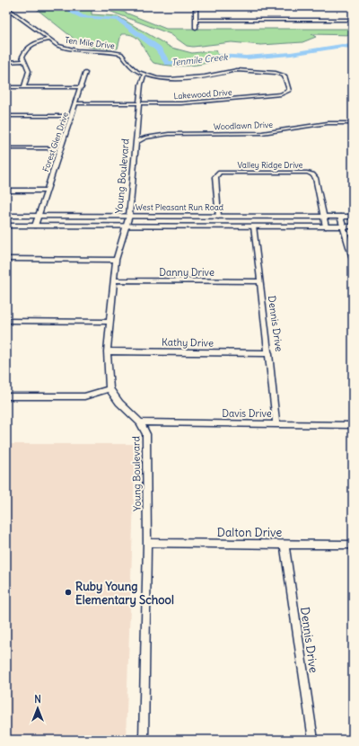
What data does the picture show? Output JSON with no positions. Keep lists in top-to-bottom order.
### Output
{
  "streets": {
    "main road": ["West Pleasant Run Road"],
    "street": [
      "Ten Mile Drive",
      "Lakewood Drive",
      "Woodlawn Drive",
      "Forest Glen Drive",
      "Valley Ridge Drive",
      "Young Boulevard",
      "Danny Drive",
      "Dennis Drive",
      "Kathy Drive",
      "Davis Drive",
      "Dalton Drive"
    ]
  },
  "crossings": [
    ["Ten Mile Drive", "Lakewood Drive"],
    ["Ten Mile Drive", "Young Boulevard"],
    ["Lakewood Drive", "Forest Glen Drive"],
    ["Lakewood Drive", "Young Boulevard"],
    ["Woodlawn Drive", "Young Boulevard"],
    ["Forest Glen Drive", "West Pleasant Run Road"],
    ["Valley Ridge Drive", "West Pleasant Run Road"],
    ["Young Boulevard", "West Pleasant Run Road"],
    ["Young Boulevard", "Danny Drive"],
    ["Young Boulevard", "Kathy Drive"],
    ["Young Boulevard", "Davis Drive"],
    ["Young Boulevard", "Dalton Drive"],
    ["West Pleasant Run Road", "Dennis Drive"],
    ["Danny Drive", "Dennis Drive"],
    ["Dennis Drive", "Kathy Drive"],
    ["Dennis Drive", "Davis Drive"],
    ["Dennis Drive", "Dalton Drive"]
  ],
  "water": ["Tenmile Creek"],
  "places": ["Ruby Young Elementary School"],
  "north": "top"
}
